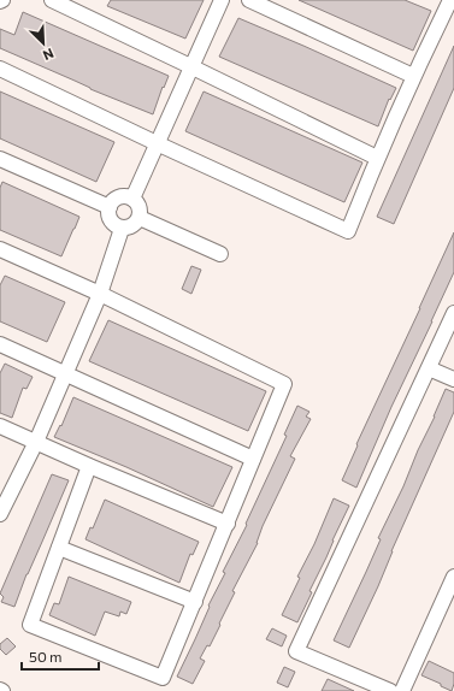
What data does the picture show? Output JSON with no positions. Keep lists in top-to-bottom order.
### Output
{
  "scale_bar": "50 m",
  "north": "bottom right"
}
